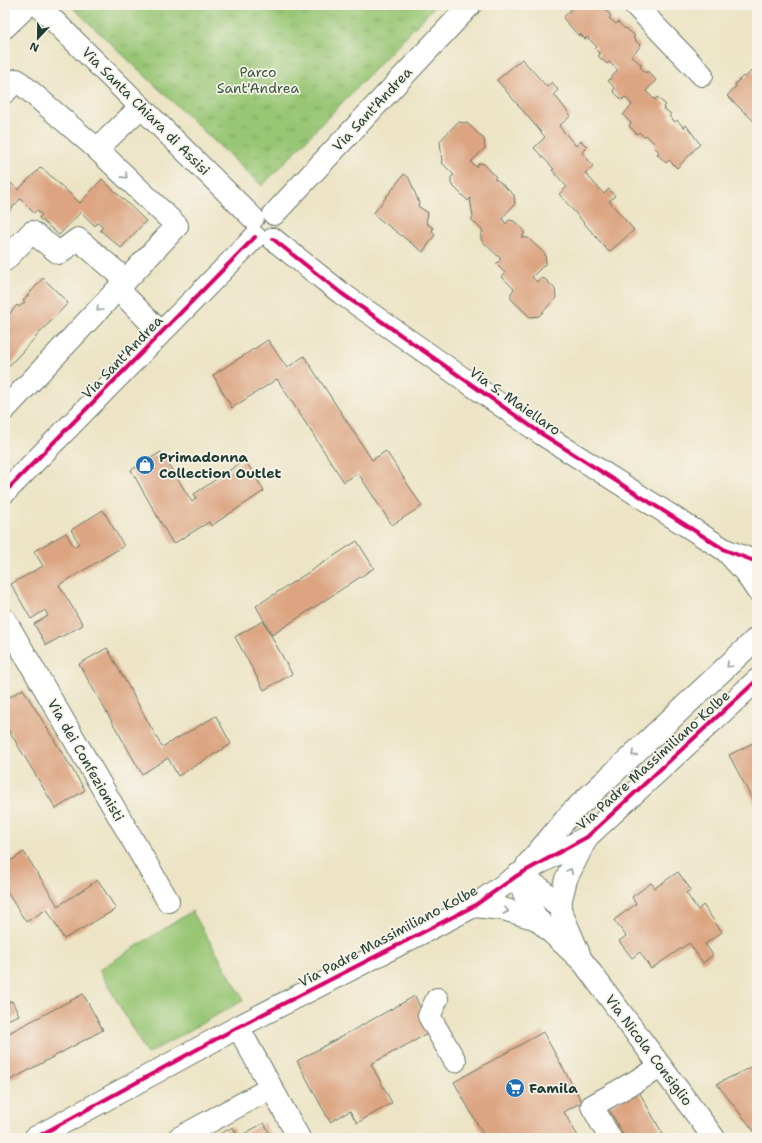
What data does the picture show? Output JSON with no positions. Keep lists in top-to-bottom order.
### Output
{
  "streets": {
    "street": [
      "Via Sant'Andrea",
      "Via Santa Chiara di Assisi",
      "Via S. Maiellaro",
      "Via dei Confezionisti",
      "Via Padre Massimiliano Kolbe",
      "Via Nicola Consiglio"
    ]
  },
  "crossings": [
    ["Via Sant'Andrea", "Via Santa Chiara di Assisi"],
    ["Via Sant'Andrea", "Via S. Maiellaro"],
    ["Via Santa Chiara di Assisi", "Via S. Maiellaro"],
    ["Via Padre Massimiliano Kolbe", "Via Nicola Consiglio"]
  ],
  "parks": ["Parco Sant'Andrea"],
  "places": {
    "shop": ["Primadonna Collection Outlet"],
    "supermarket": ["Famila"]
  },
  "north": "bottom"
}
